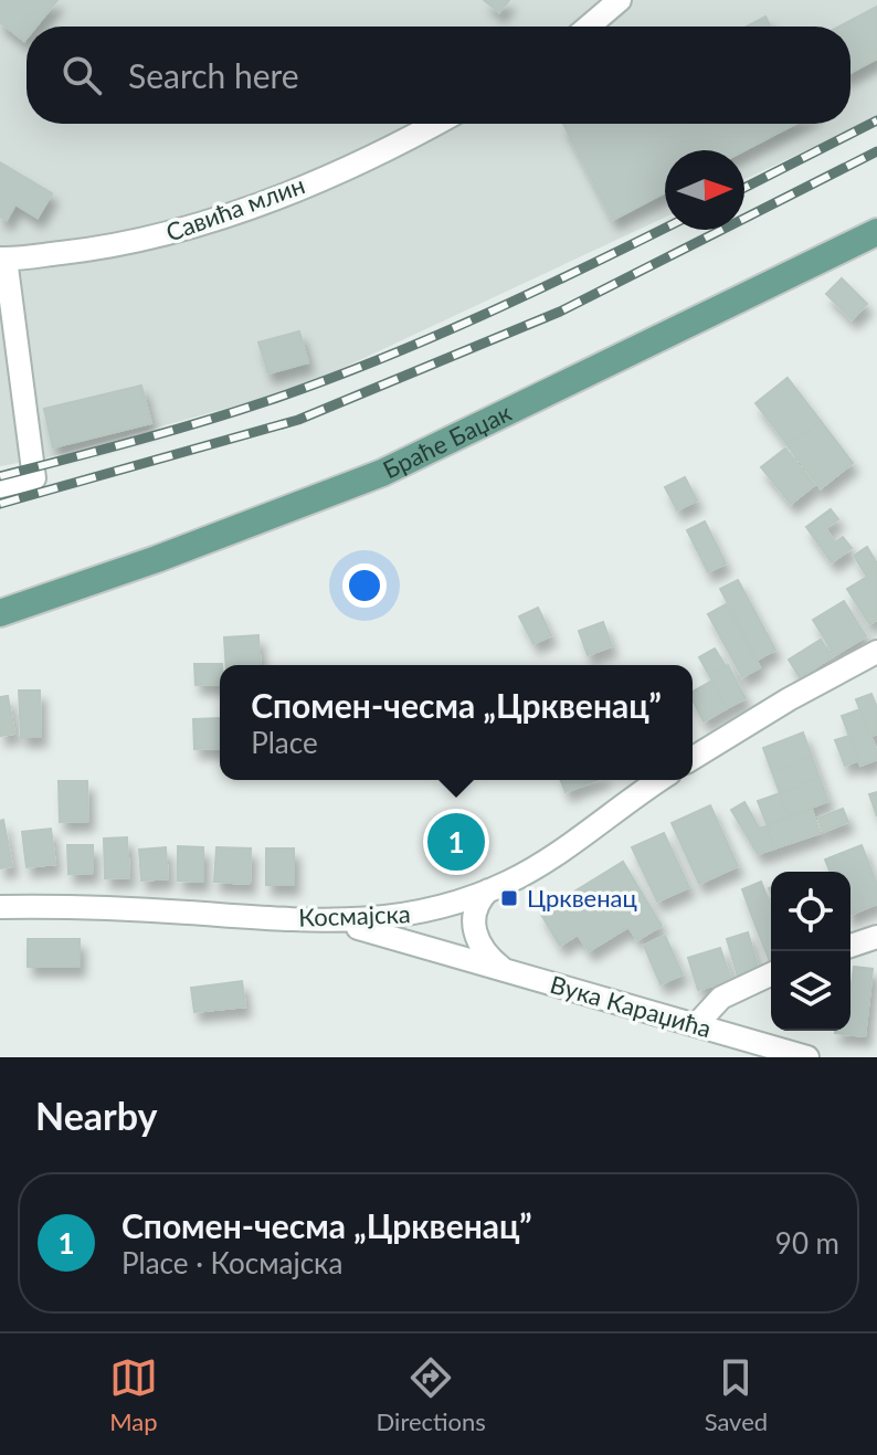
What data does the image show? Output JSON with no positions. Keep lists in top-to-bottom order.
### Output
{
  "streets": {
    "main road": ["Браће Баџак"],
    "street": ["Савића млин", "Космајска", "Вука Караџића"]
  },
  "crossings": [
    ["Космајска", "Вука Караџића"]
  ],
  "places": {
    "transit": ["Црквенац"]
  },
  "north": "right",
  "page": {
    "search": "Search here",
    "popup": ["Спомен-чесма „Црквенац”", "Place"],
    "pins": "1",
    "heading": "Nearby",
    "list": [
      {
        "mark": "1",
        "name": "Спомен-чесма „Црквенац”",
        "note": "Place · Космајска",
        "value": "90 m"
      }
    ],
    "nav": ["Map", "Directions", "Saved"]
  }
}
